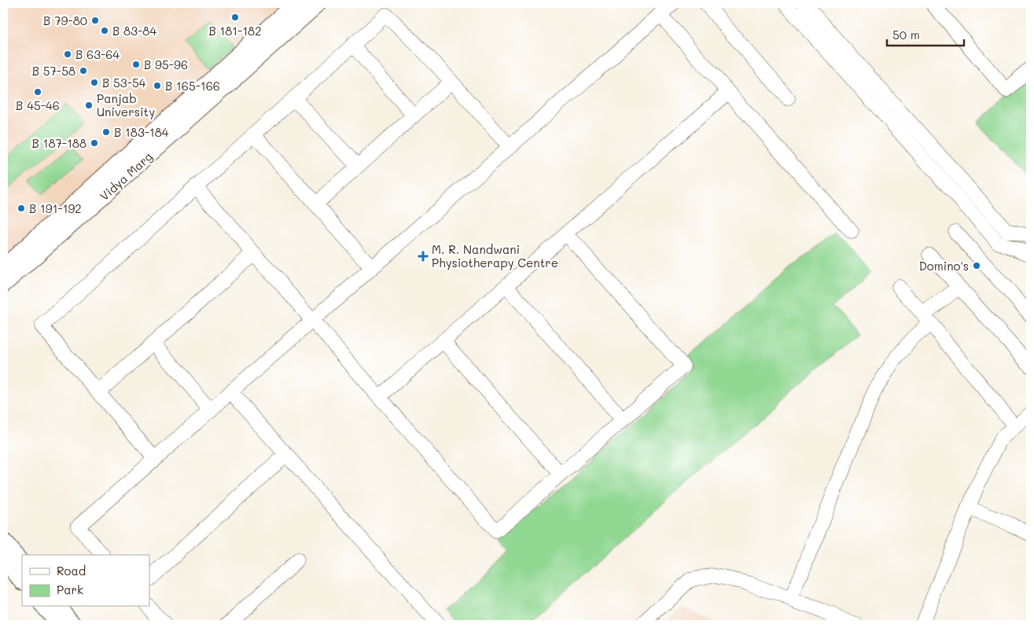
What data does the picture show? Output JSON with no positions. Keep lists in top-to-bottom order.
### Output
{
  "streets": {
    "main road": ["Vidya Marg"]
  },
  "places": {
    "other": [
      "B 181-182",
      "B 79-80",
      "B 83-84",
      "B 63-64",
      "B 95-96",
      "B 57-58",
      "B 53-54",
      "B 165-166",
      "B 45-46",
      "Panjab University",
      "B 183-184",
      "B 187-188",
      "B 191-192",
      "Domino's"
    ],
    "health": ["M. R. Nandwani Physiotherapy Centre"]
  },
  "legend": ["Road", "Park"],
  "scale_bar": "50 m"
}
